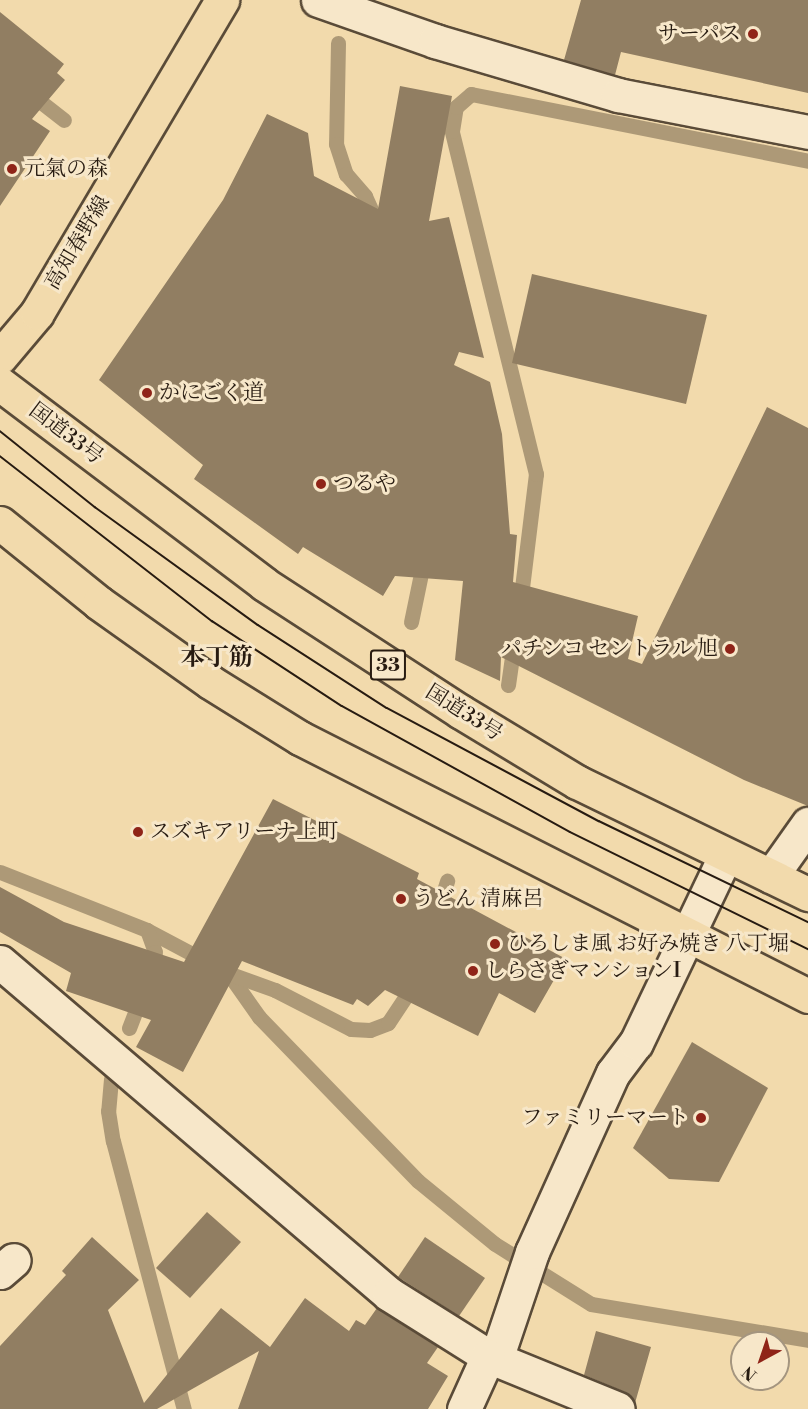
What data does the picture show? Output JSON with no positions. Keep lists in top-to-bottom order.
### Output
{
  "streets": {
    "main road": ["高知春野線", "国道33号", "33"]
  },
  "districts": ["本丁筋"],
  "places": [
    "サーパス",
    "元氣の森",
    "かにごく道",
    "つるや",
    "パチンコ セントラル 旭",
    "スズキアリーナ上町",
    "うどん 清麻呂",
    "ひろしま風 お好み焼き 八丁堀",
    "しらさぎマンションI",
    "ファミリーマート"
  ],
  "north": "bottom left"
}
